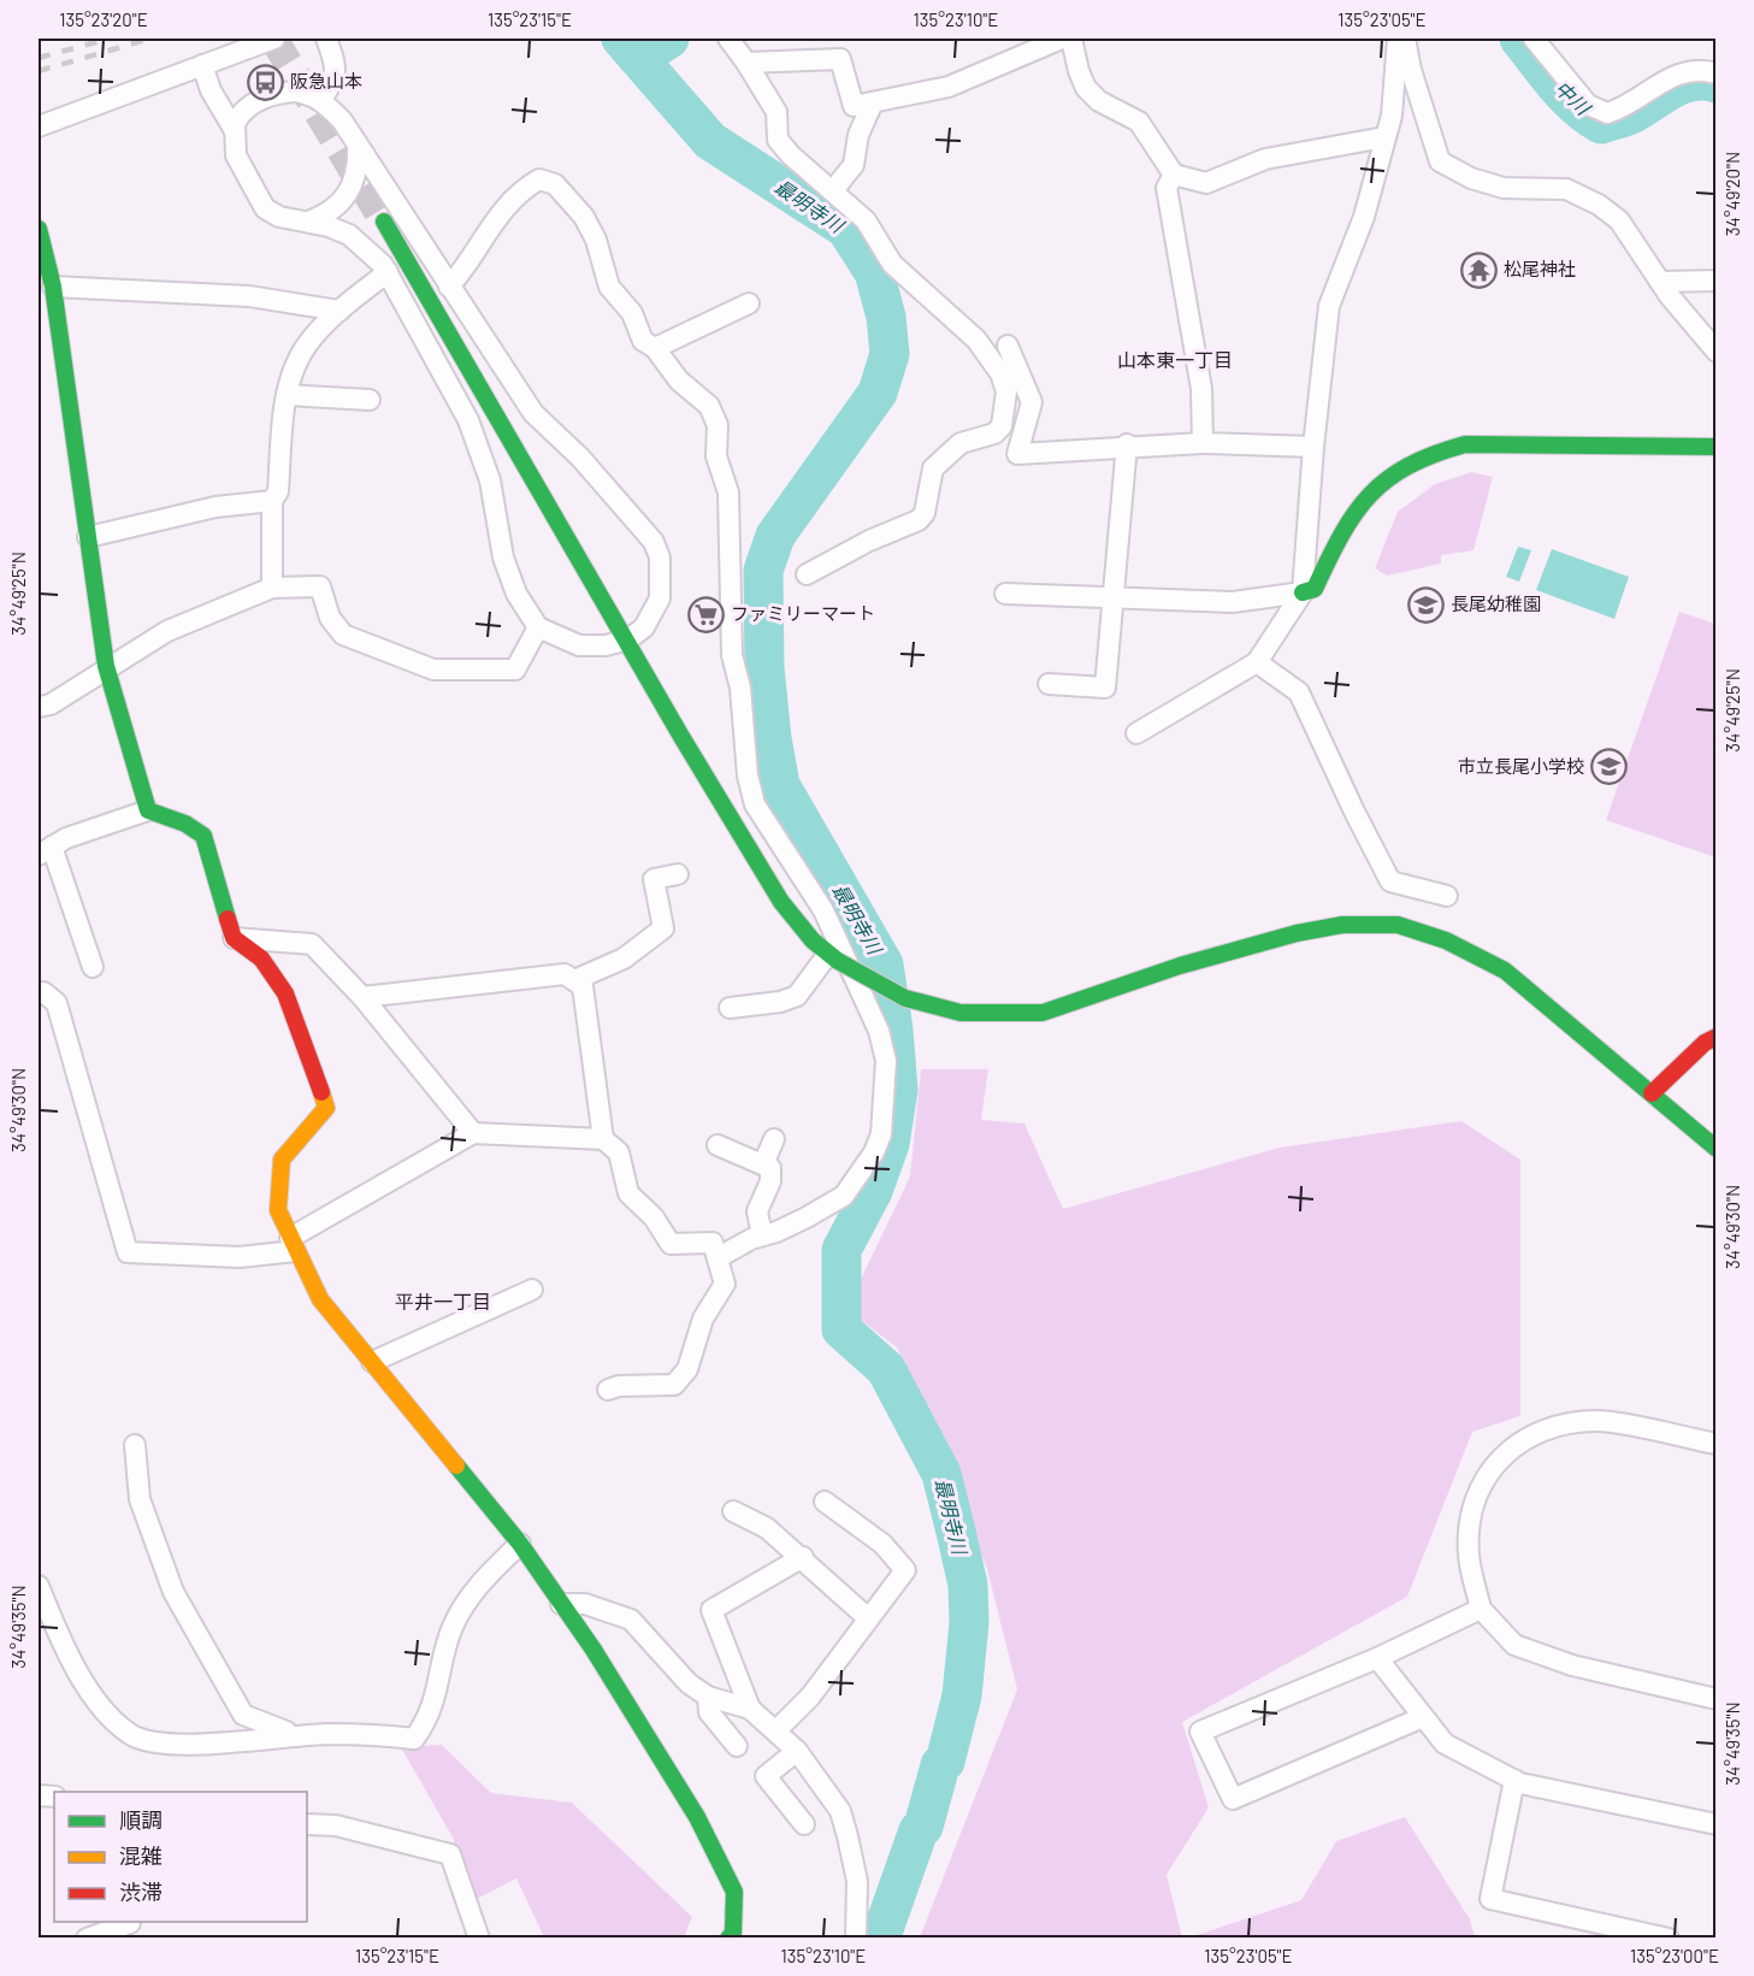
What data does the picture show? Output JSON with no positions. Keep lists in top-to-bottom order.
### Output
{
  "districts": ["山本東一丁目", "平井一丁目"],
  "water": ["中川", "最明寺川"],
  "places": {
    "bus stop": ["阪急山本"],
    "temple": ["松尾神社"],
    "school or university": ["長尾幼稚園", "市立長尾小学校"],
    "supermarket": ["ファミリーマート"]
  },
  "legend": ["順調", "混雑", "渋滞"],
  "coordinates": [
    "135°23'20\"E",
    "135°23'15\"E",
    "135°23'10\"E",
    "135°23'05\"E",
    "34°49'20\"N",
    "34°49'25\"N",
    "34°49'30\"N",
    "34°49'35\"N",
    "135°23'00\"E"
  ]
}
